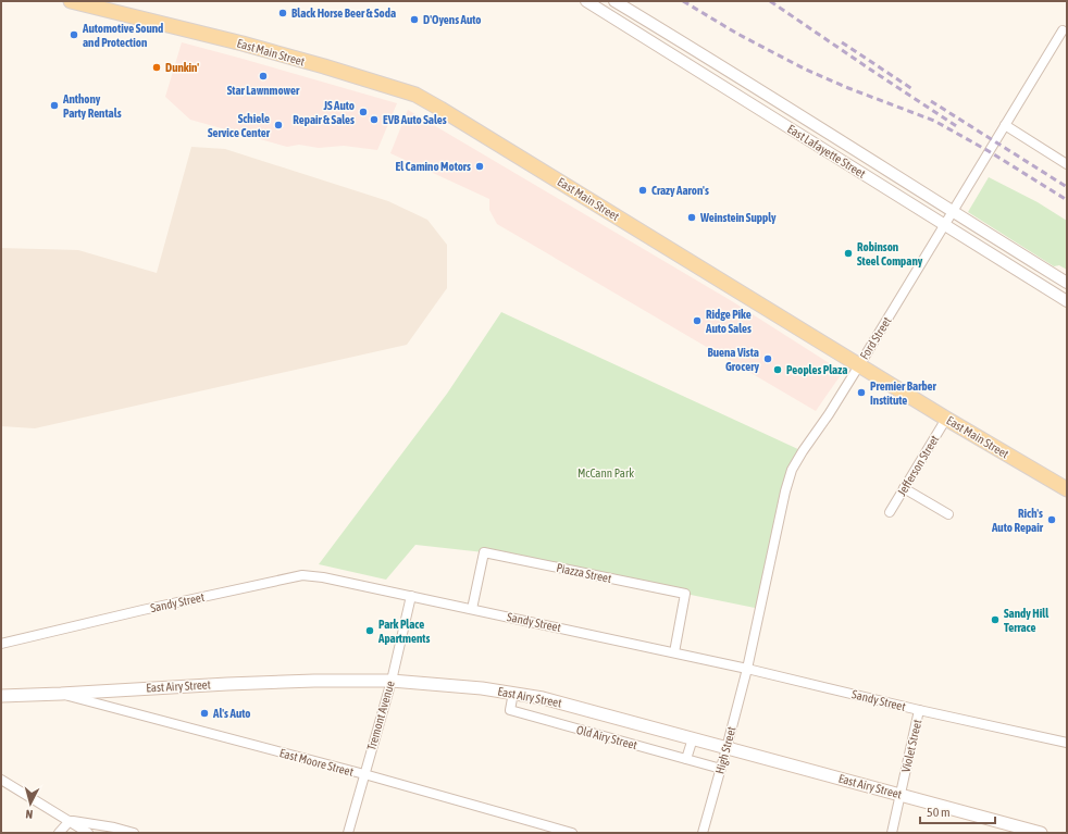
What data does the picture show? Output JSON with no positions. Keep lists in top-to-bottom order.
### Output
{
  "streets": {
    "main road": ["East Main Street", "East Airy Street"],
    "street": [
      "East Lafayette Street",
      "Ford Street",
      "Jefferson Street",
      "Piazza Street",
      "Sandy Street",
      "Tremont Avenue",
      "Old Airy Street",
      "Violet Street",
      "High Street",
      "East Moore Street"
    ]
  },
  "crossings": [
    ["East Main Street", "Ford Street"],
    ["East Main Street", "Jefferson Street"],
    ["East Lafayette Street", "Ford Street"],
    ["Ford Street", "Sandy Street"],
    ["Ford Street", "High Street"],
    ["Piazza Street", "Sandy Street"],
    ["Sandy Street", "Tremont Avenue"],
    ["Sandy Street", "Violet Street"],
    ["Sandy Street", "High Street"],
    ["East Airy Street", "Tremont Avenue"],
    ["East Airy Street", "Old Airy Street"],
    ["East Airy Street", "Violet Street"],
    ["East Airy Street", "High Street"],
    ["East Airy Street", "East Moore Street"],
    ["Tremont Avenue", "East Moore Street"],
    ["Old Airy Street", "High Street"]
  ],
  "parks": ["McCann Park"],
  "places": [
    "Black Horse Beer & Soda",
    "D'Oyens Auto",
    "Automotive Sound and Protection",
    "Dunkin'",
    "Star Lawnmower",
    "Anthony Party Rentals",
    "JS Auto Repair & Sales",
    "EVB Auto Sales",
    "Schiele Service Center",
    "El Camino Motors",
    "Crazy Aaron's",
    "Weinstein Supply",
    "Robinson Steel Company",
    "Ridge Pike Auto Sales",
    "Buena Vista Grocery",
    "Peoples Plaza",
    "Premier Barber Institute",
    "Rich's Auto Repair",
    "Sandy Hill Terrace",
    "Park Place Apartments",
    "Al's Auto"
  ],
  "scale_bar": "50 m",
  "north": "bottom"
}
